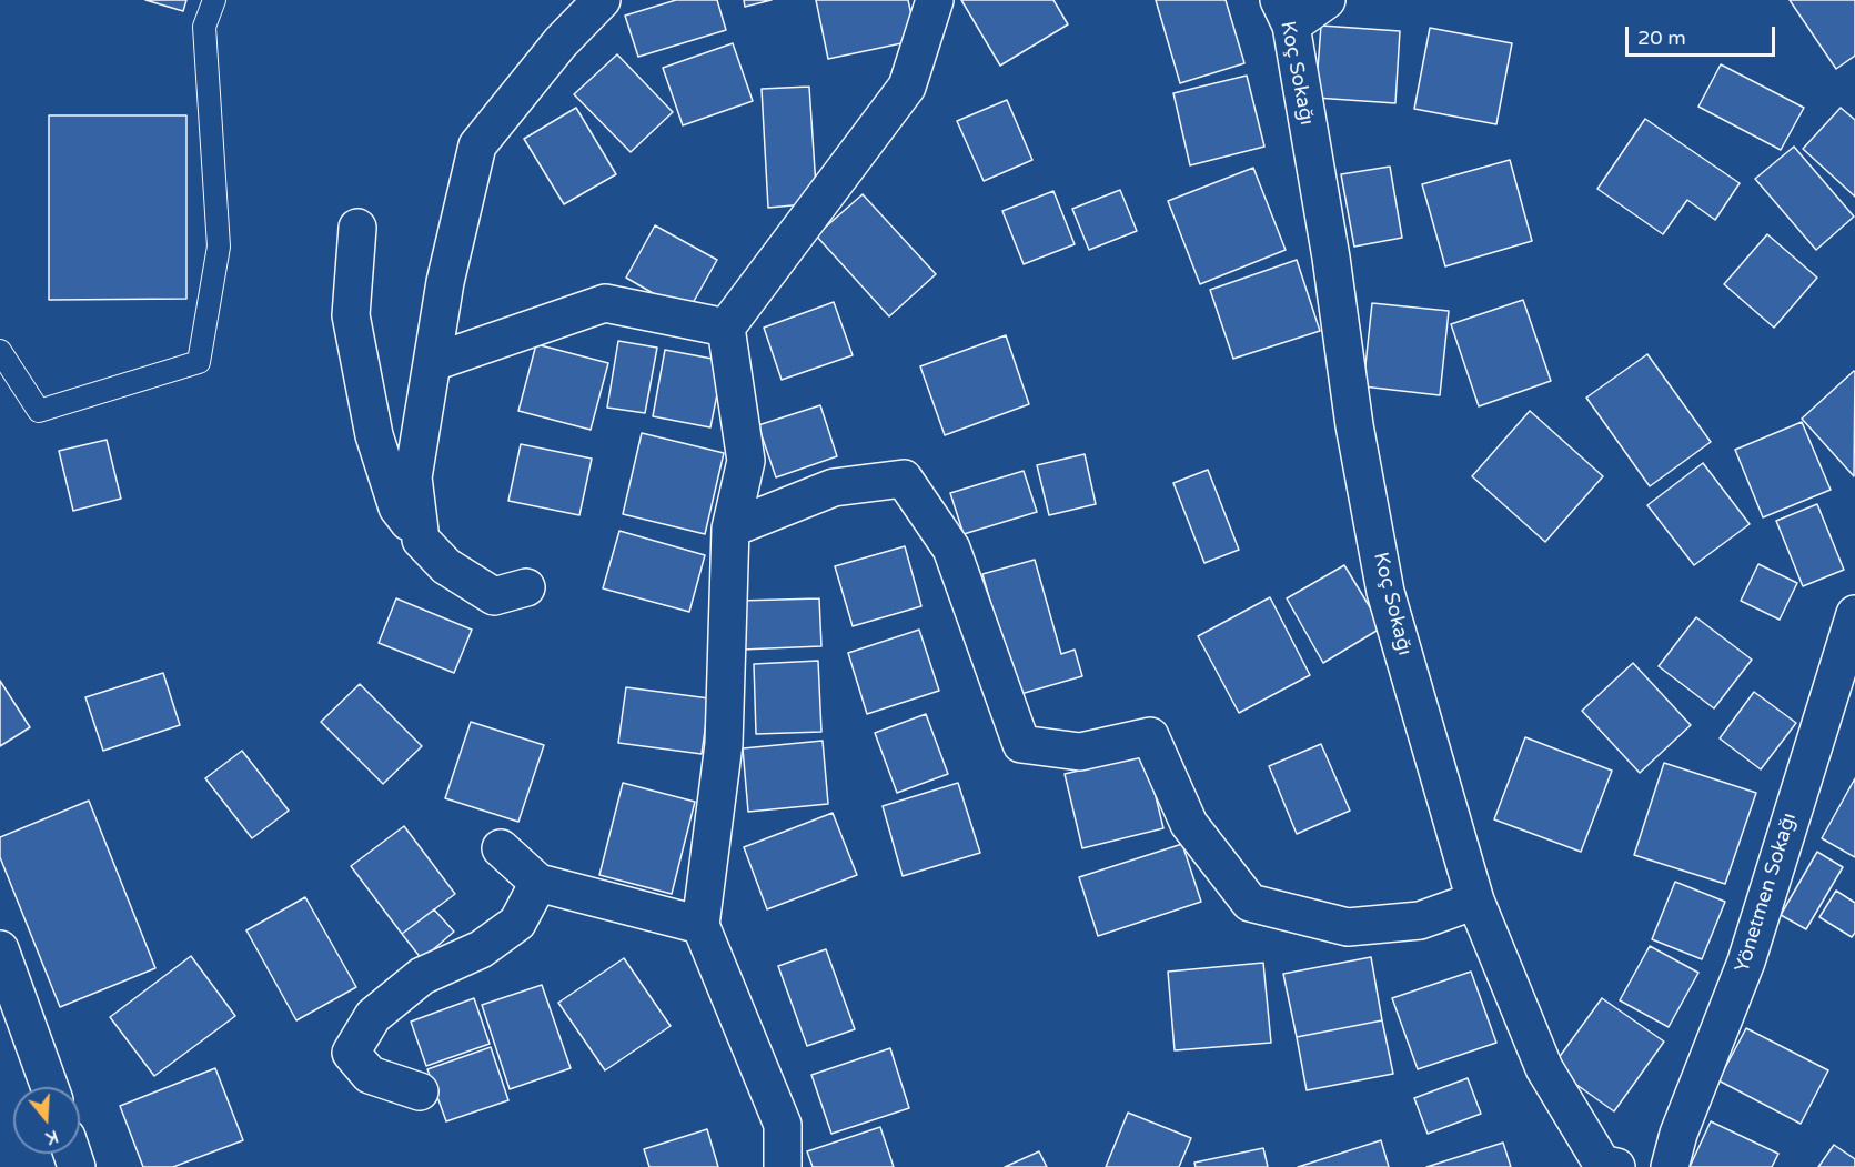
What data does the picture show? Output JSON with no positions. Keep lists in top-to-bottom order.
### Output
{
  "streets": {
    "street": ["Koç Sokağı", "Yönetmen Sokağı"]
  },
  "scale_bar": "20 m",
  "north": "bottom"
}
